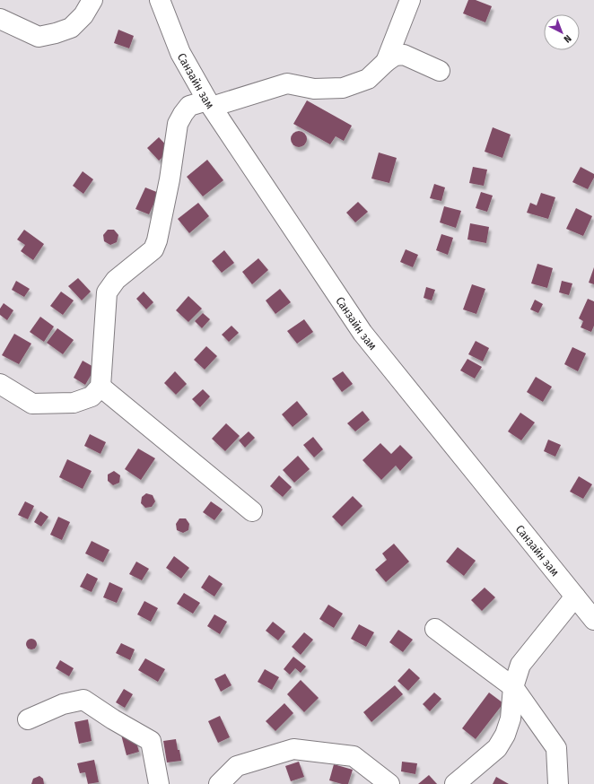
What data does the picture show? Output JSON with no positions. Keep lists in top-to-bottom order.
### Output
{
  "streets": {
    "street": ["Санзайн зам"]
  },
  "north": "bottom right"
}
